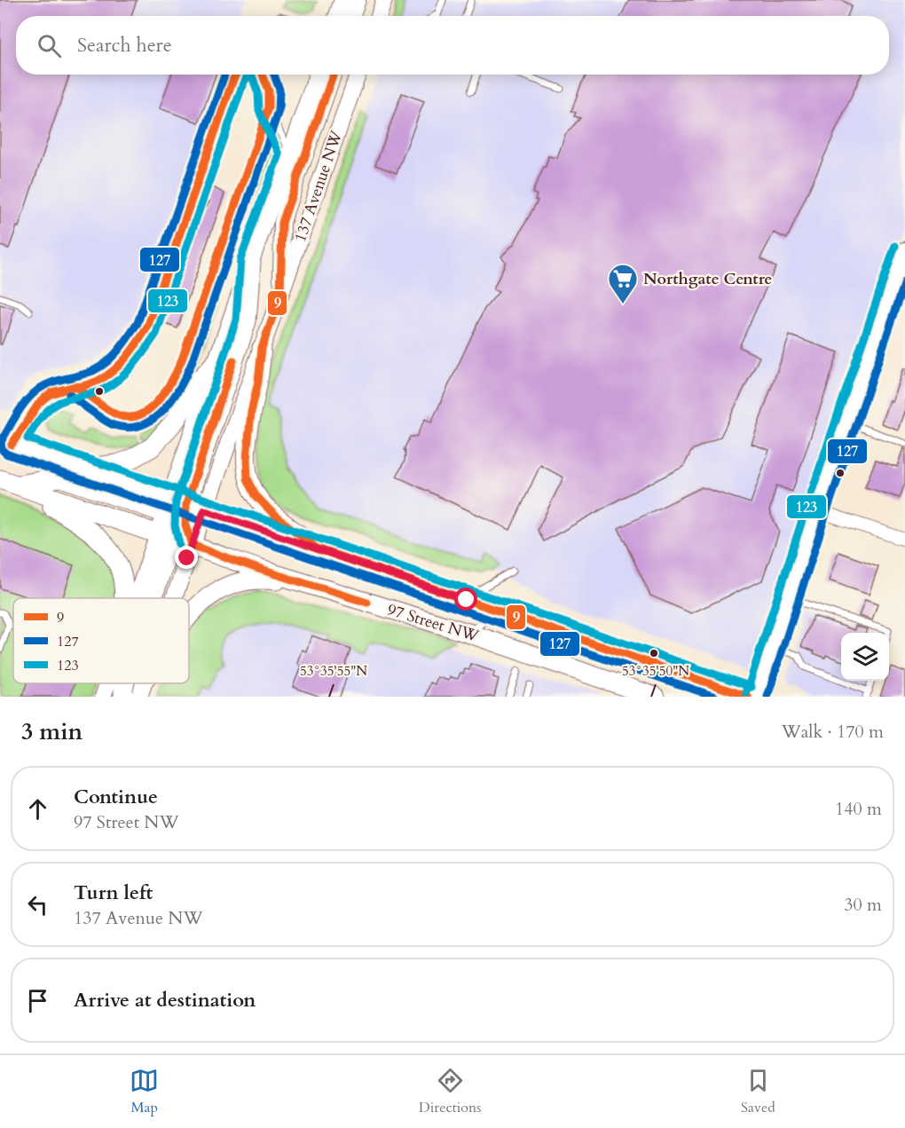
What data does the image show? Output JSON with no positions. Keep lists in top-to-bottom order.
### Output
{
  "streets": {
    "main road": ["137 Avenue NW", "97 Street NW"]
  },
  "crossings": [
    ["137 Avenue NW", "97 Street NW"]
  ],
  "places": {
    "supermarket": ["Northgate Centre"]
  },
  "lines": ["transit line 9", "transit line 127", "transit line 123"],
  "legend": ["9", "127", "123"],
  "page": {
    "search": "Search here",
    "heading": ["3 min", "Walk · 170 m"],
    "list": [
      ["Continue", "97 Street NW", "140 m"],
      ["Turn left", "137 Avenue NW", "30 m"],
      "Arrive at destination"
    ],
    "nav": ["Map", "Directions", "Saved"]
  },
  "coordinates": ["53°35'55\"N", "53°35'50\"N"]
}
